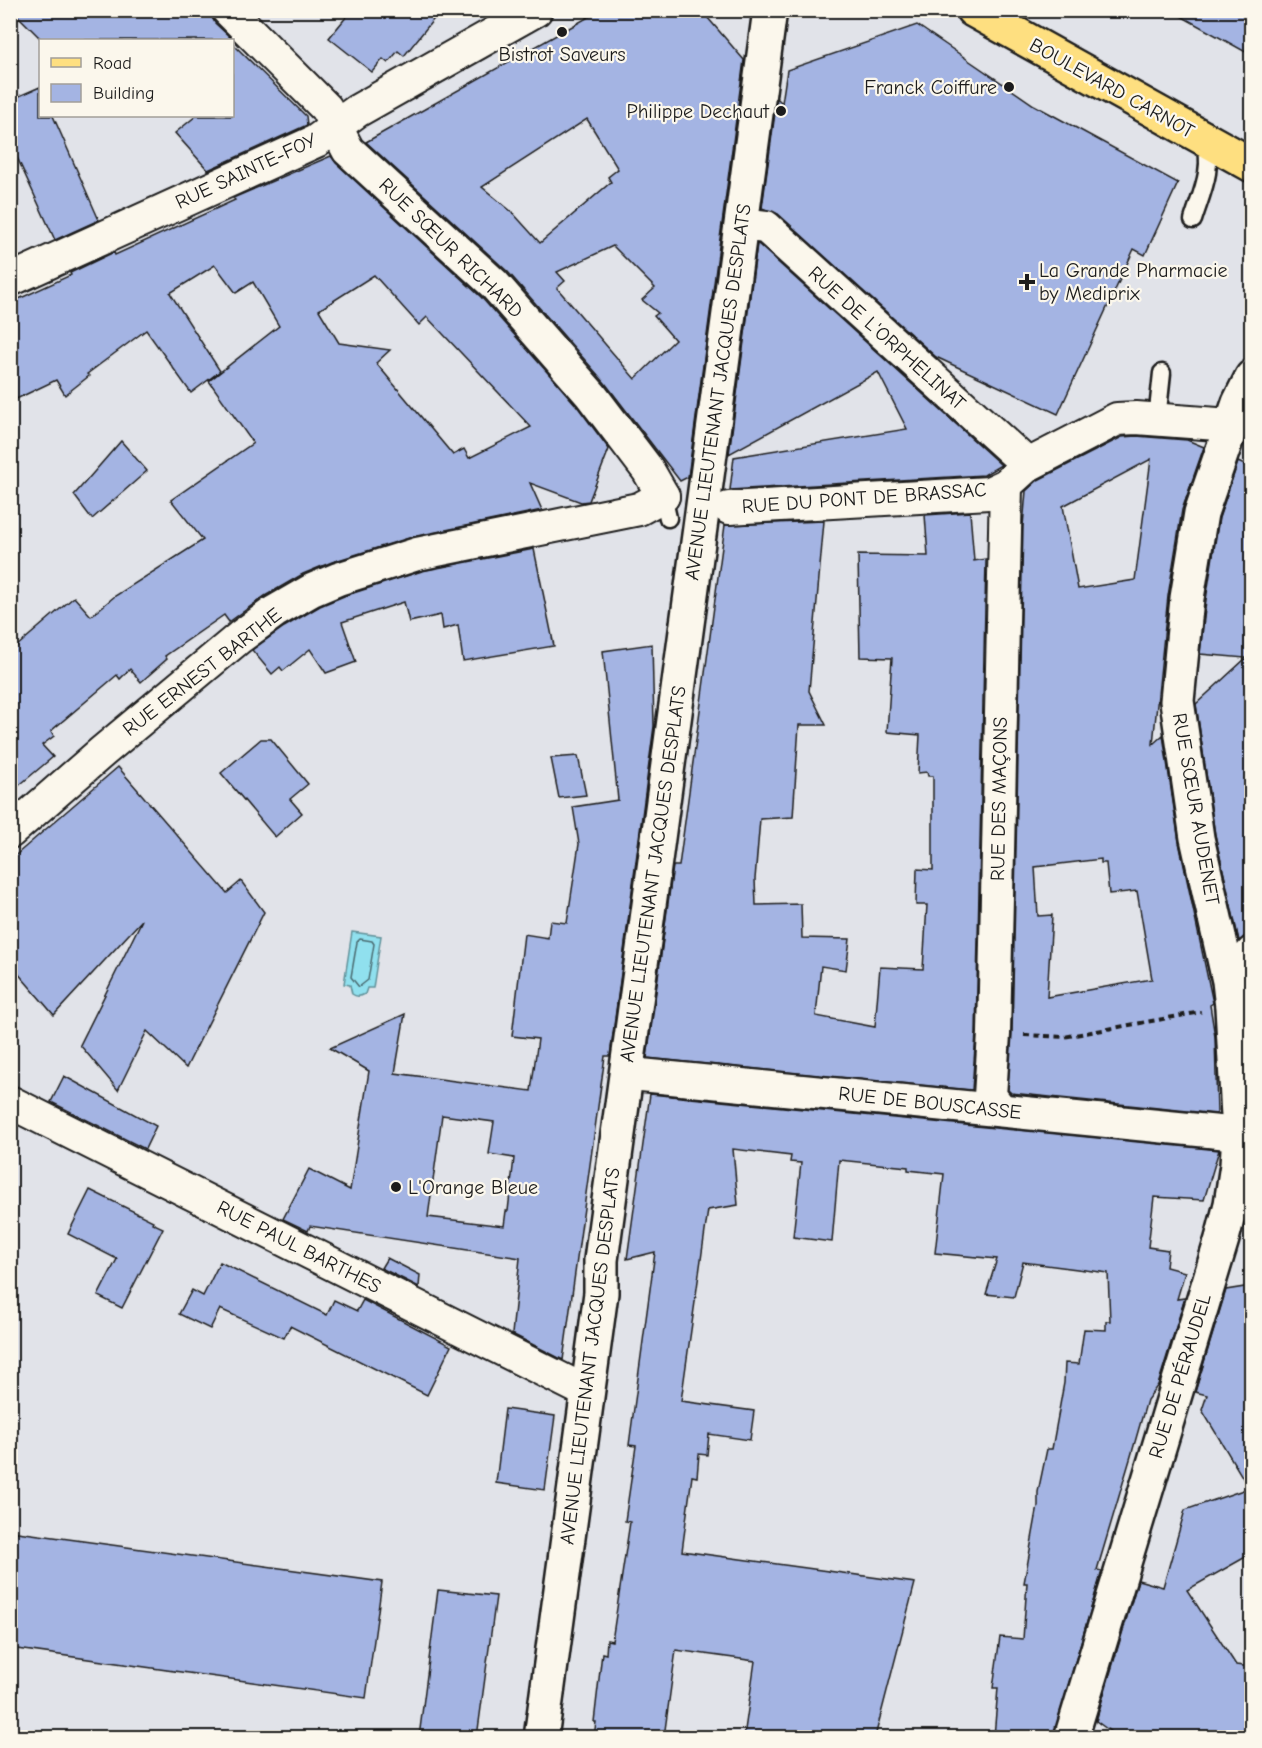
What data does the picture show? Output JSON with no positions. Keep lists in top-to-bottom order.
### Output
{
  "streets": {
    "main road": [
      "BOULEVARD CARNOT",
      "AVENUE LIEUTENANT JACQUES DESPLATS",
      "RUE SŒUR AUDENET",
      "RUE DE PÉRAUDEL"
    ],
    "street": [
      "RUE SAINTE-FOY",
      "RUE SŒUR RICHARD",
      "RUE DE L'ORPHELINAT",
      "RUE DU PONT DE BRASSAC",
      "RUE ERNEST BARTHE",
      "RUE DES MAÇONS",
      "RUE DE BOUSCASSE",
      "RUE PAUL BARTHES"
    ]
  },
  "crossings": [
    ["RUE SAINTE-FOY", "RUE SŒUR RICHARD"],
    ["RUE SŒUR RICHARD", "RUE ERNEST BARTHE"],
    ["RUE DE L'ORPHELINAT", "AVENUE LIEUTENANT JACQUES DESPLATS"],
    ["RUE DE L'ORPHELINAT", "RUE DU PONT DE BRASSAC"],
    ["RUE DE L'ORPHELINAT", "RUE DES MAÇONS"],
    ["AVENUE LIEUTENANT JACQUES DESPLATS", "RUE DE BOUSCASSE"],
    ["AVENUE LIEUTENANT JACQUES DESPLATS", "RUE PAUL BARTHES"],
    ["RUE DU PONT DE BRASSAC", "RUE DES MAÇONS"],
    ["RUE DU PONT DE BRASSAC", "RUE SŒUR AUDENET"],
    ["RUE DES MAÇONS", "RUE DE BOUSCASSE"],
    ["RUE SŒUR AUDENET", "RUE DE PÉRAUDEL"],
    ["RUE DE BOUSCASSE", "RUE DE PÉRAUDEL"]
  ],
  "places": {
    "other": [
      "Bistrot Saveurs",
      "Franck Coiffure",
      "Philippe Dechaut",
      "L'Orange Bleue"
    ],
    "health": ["La Grande Pharmacie by Mediprix"]
  },
  "legend": ["Road", "Building"]
}
